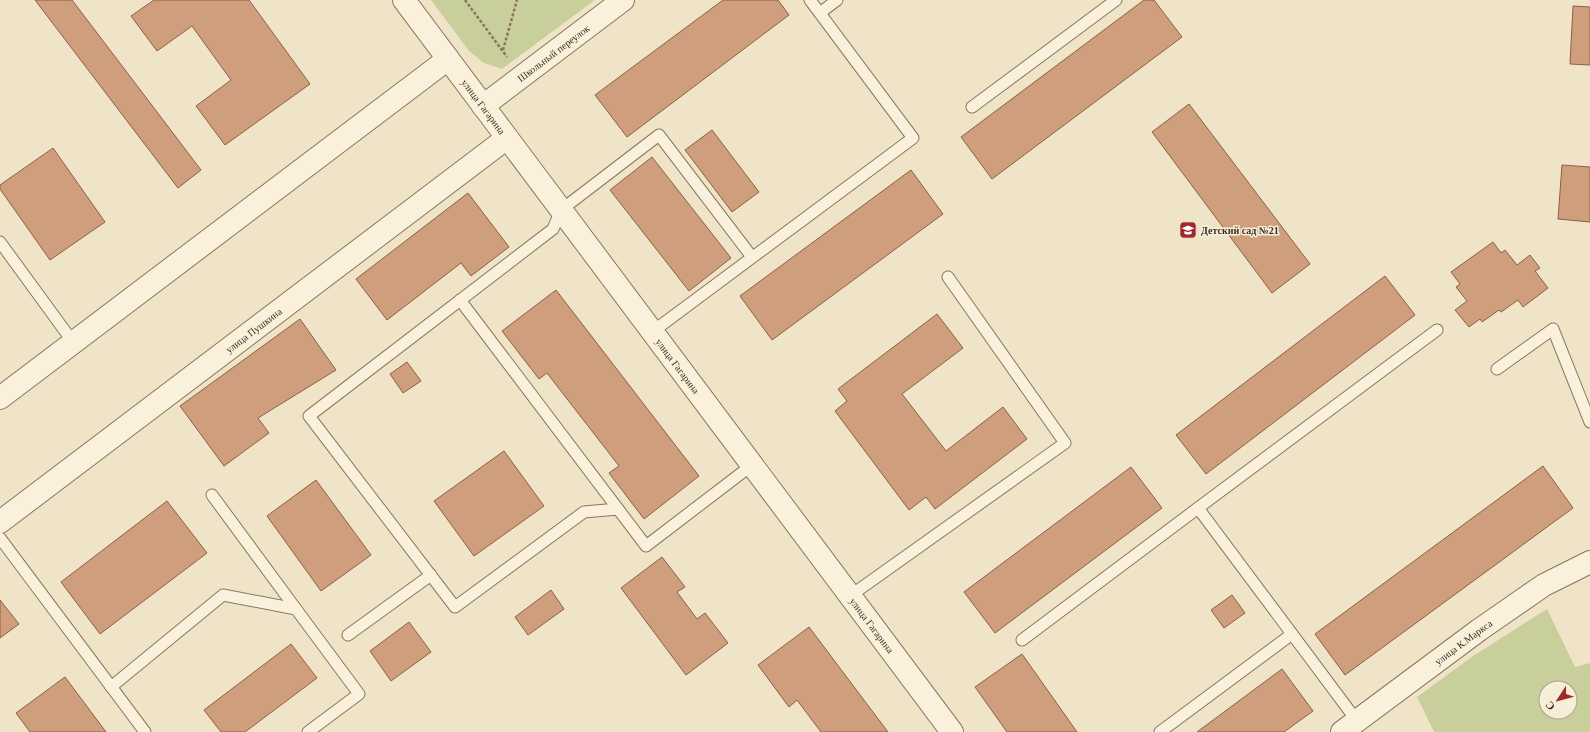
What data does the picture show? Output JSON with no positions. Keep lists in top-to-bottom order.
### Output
{
  "streets": {
    "street": [
      "Школьный переулок",
      "улица Гагарина",
      "улица Пушкина",
      "улица К.Маркса"
    ]
  },
  "crossings": [
    ["Школьный переулок", "улица Гагарина"],
    ["улица Гагарина", "улица Пушкина"]
  ],
  "places": {
    "school or university": ["Детский cад №21"]
  },
  "north": "bottom left"
}
